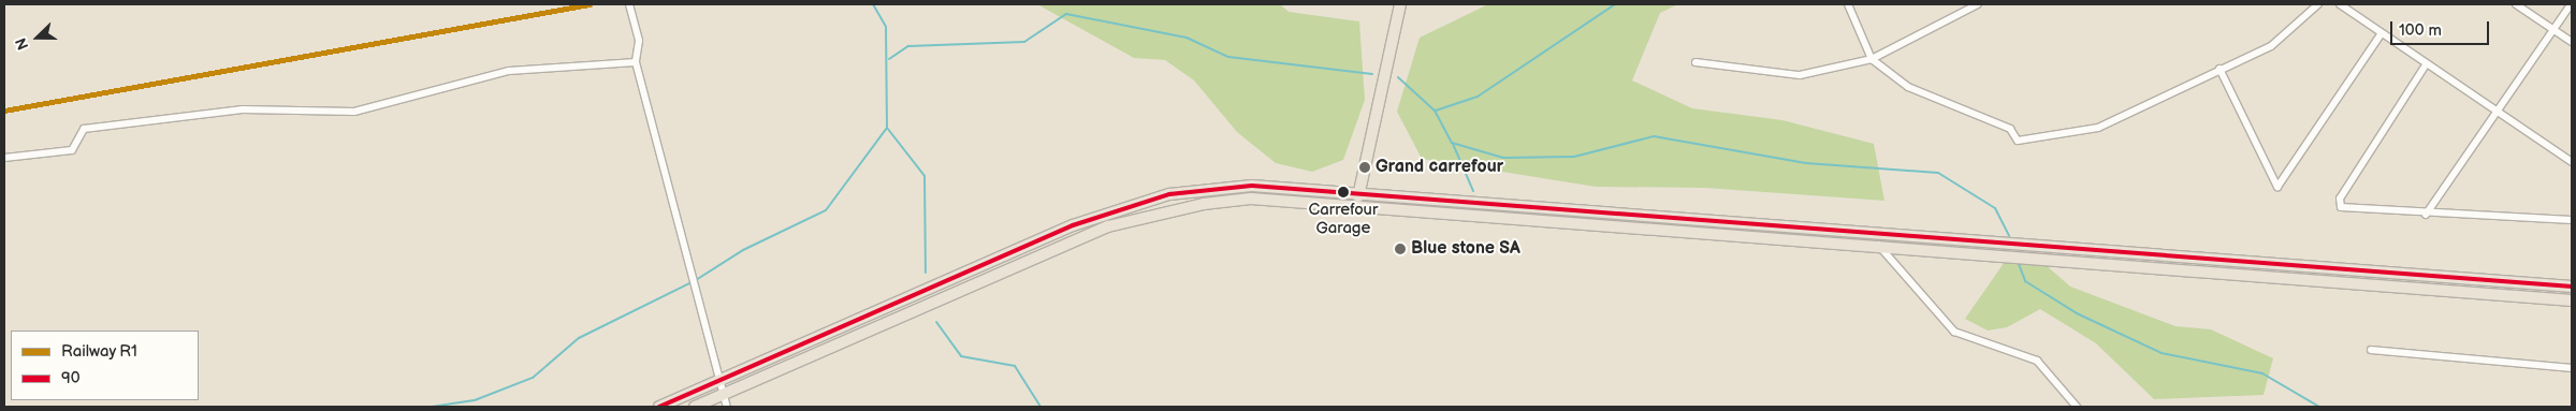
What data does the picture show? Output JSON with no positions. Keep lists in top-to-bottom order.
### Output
{
  "places": ["Grand carrefour", "Carrefour Garage", "Blue stone SA"],
  "lines": ["rail line R1", "transit line 90"],
  "legend": ["Railway R1", "90"],
  "scale_bar": "100 m",
  "north": "left"
}
